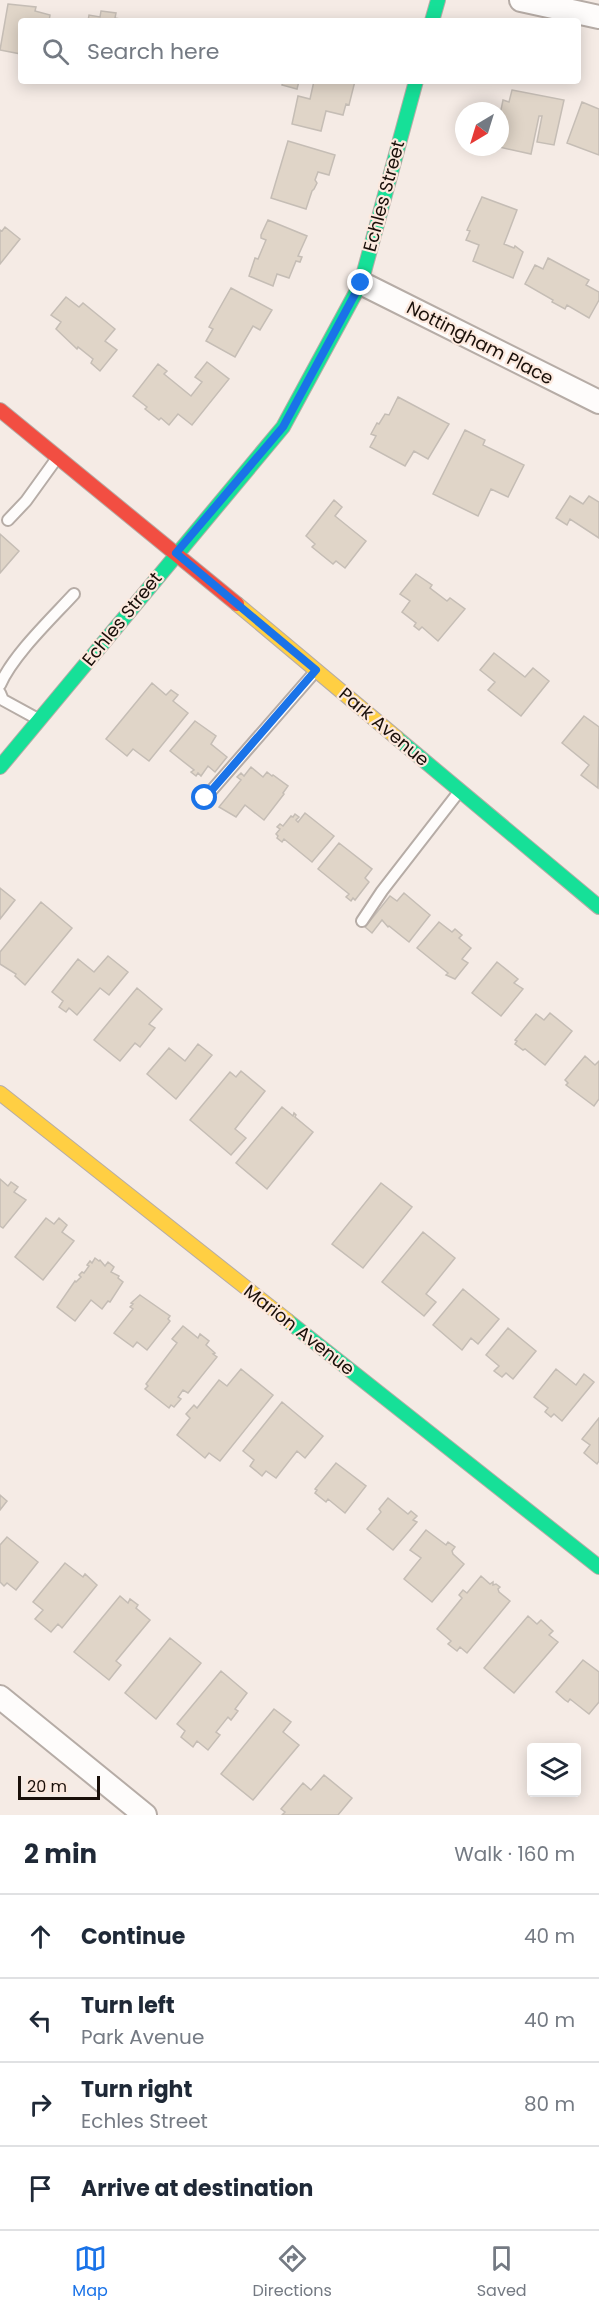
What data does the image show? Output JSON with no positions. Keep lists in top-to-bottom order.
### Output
{
  "streets": {
    "street": [
      "Echles Street",
      "Nottingham Place",
      "Park Avenue",
      "Marion Avenue"
    ]
  },
  "crossings": [
    ["Echles Street", "Nottingham Place"],
    ["Echles Street", "Park Avenue"]
  ],
  "scale_bar": "20 m",
  "north": "bottom left",
  "page": {
    "search": "Search here",
    "scale": "20 m",
    "heading": ["2 min", "Walk · 160 m"],
    "list": [
      ["Continue", "40 m"],
      ["Turn left", "Park Avenue", "40 m"],
      ["Turn right", "Echles Street", "80 m"],
      "Arrive at destination"
    ],
    "nav": ["Map", "Directions", "Saved"]
  }
}
